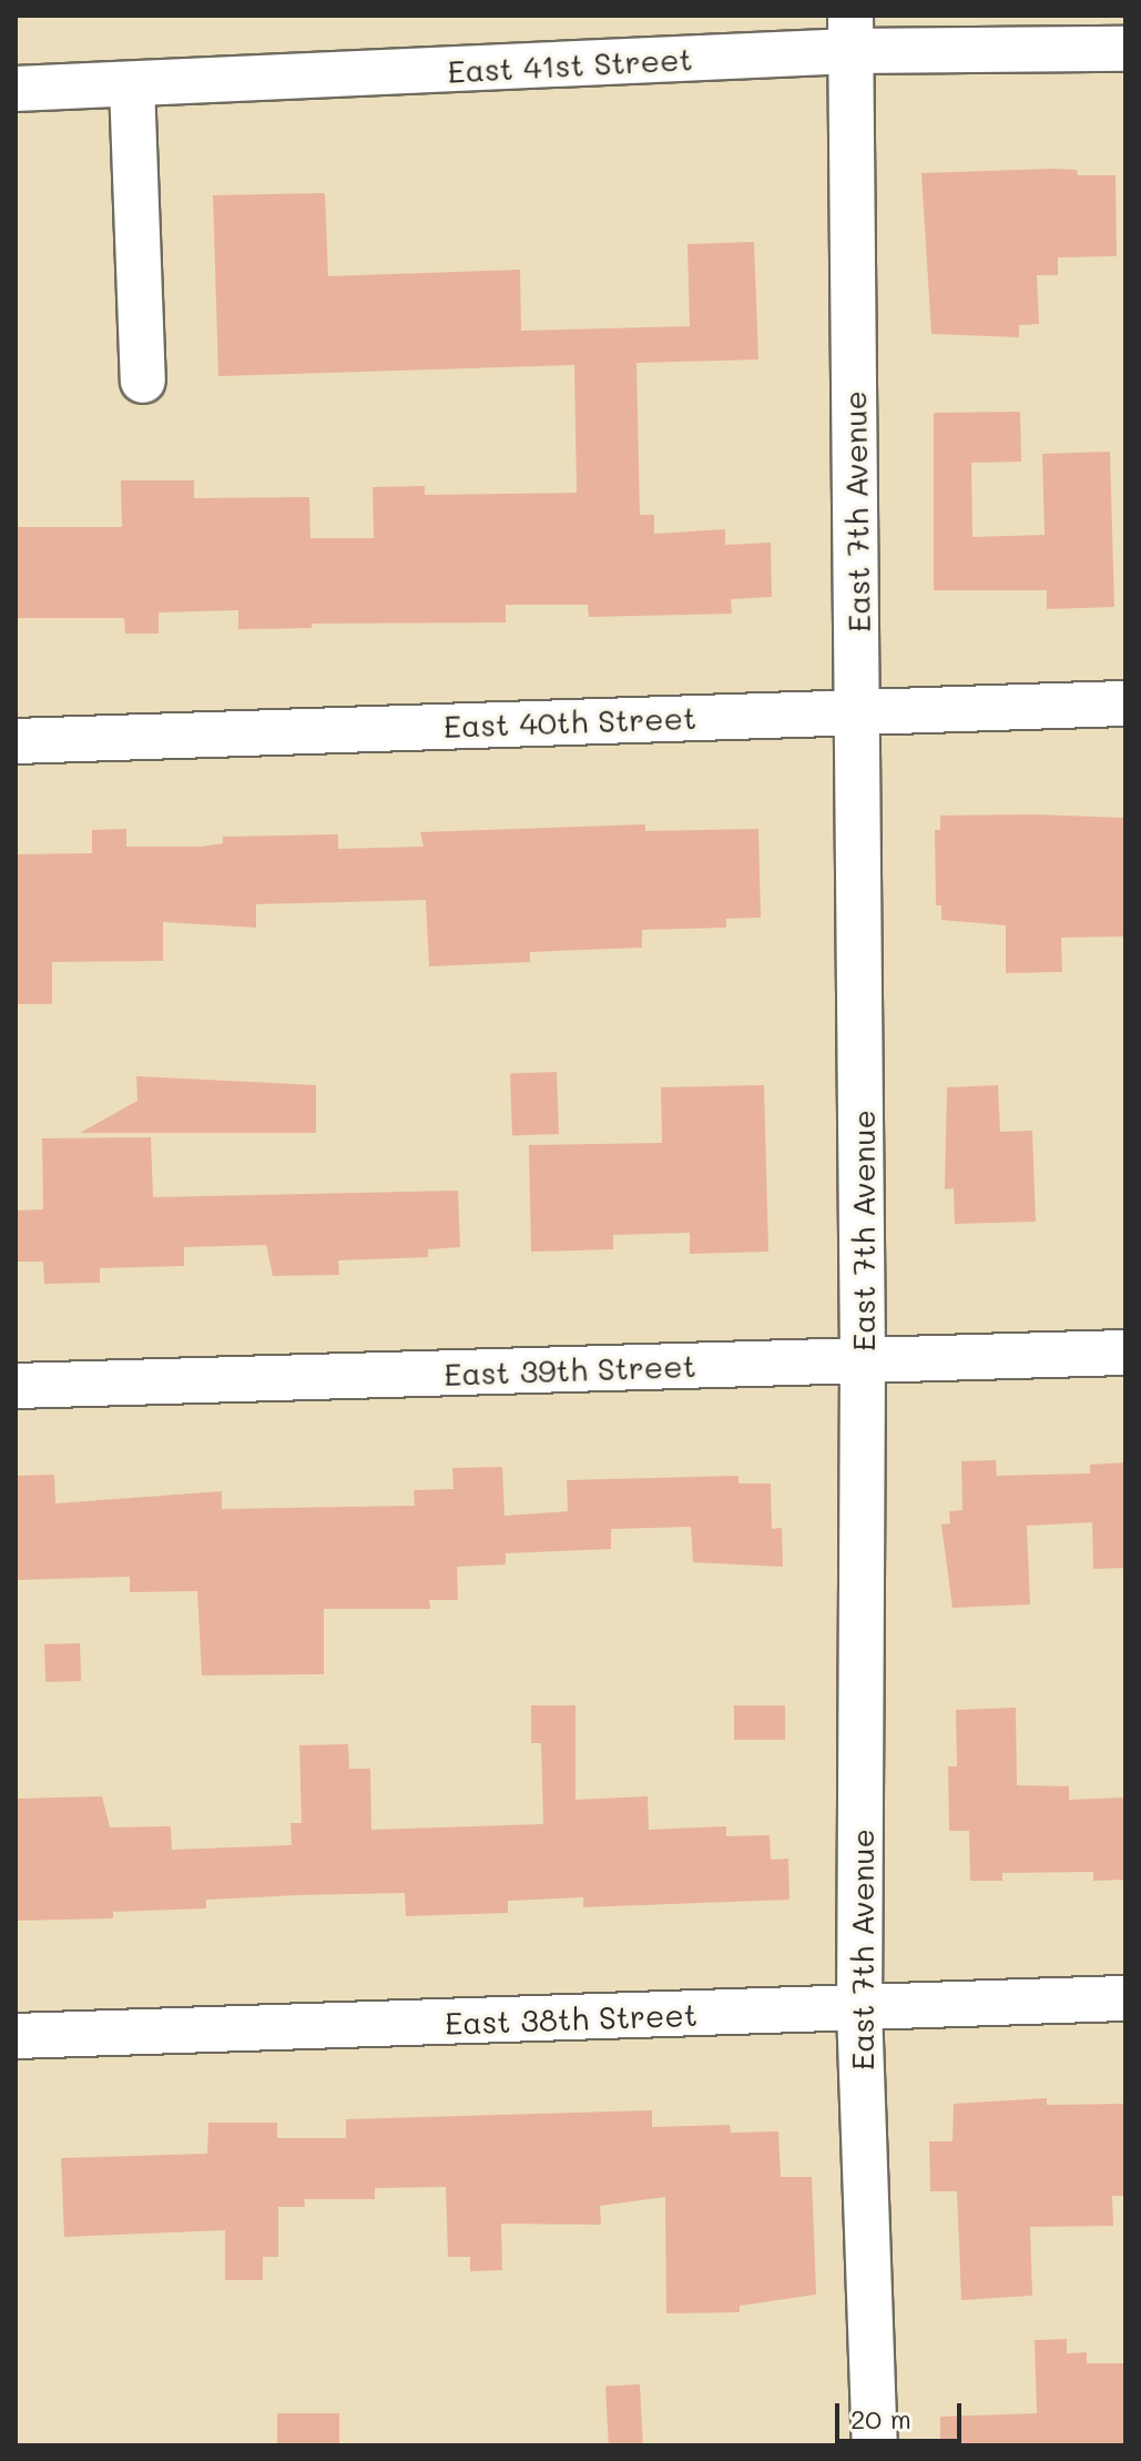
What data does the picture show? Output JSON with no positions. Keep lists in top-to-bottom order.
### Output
{
  "streets": {
    "street": [
      "East 41st Street",
      "East 7th Avenue",
      "East 40th Street",
      "East 39th Street",
      "East 38th Street"
    ]
  },
  "crossings": [
    ["East 41st Street", "East 7th Avenue"],
    ["East 7th Avenue", "East 40th Street"],
    ["East 7th Avenue", "East 39th Street"],
    ["East 7th Avenue", "East 38th Street"]
  ],
  "scale_bar": "20 m"
}
